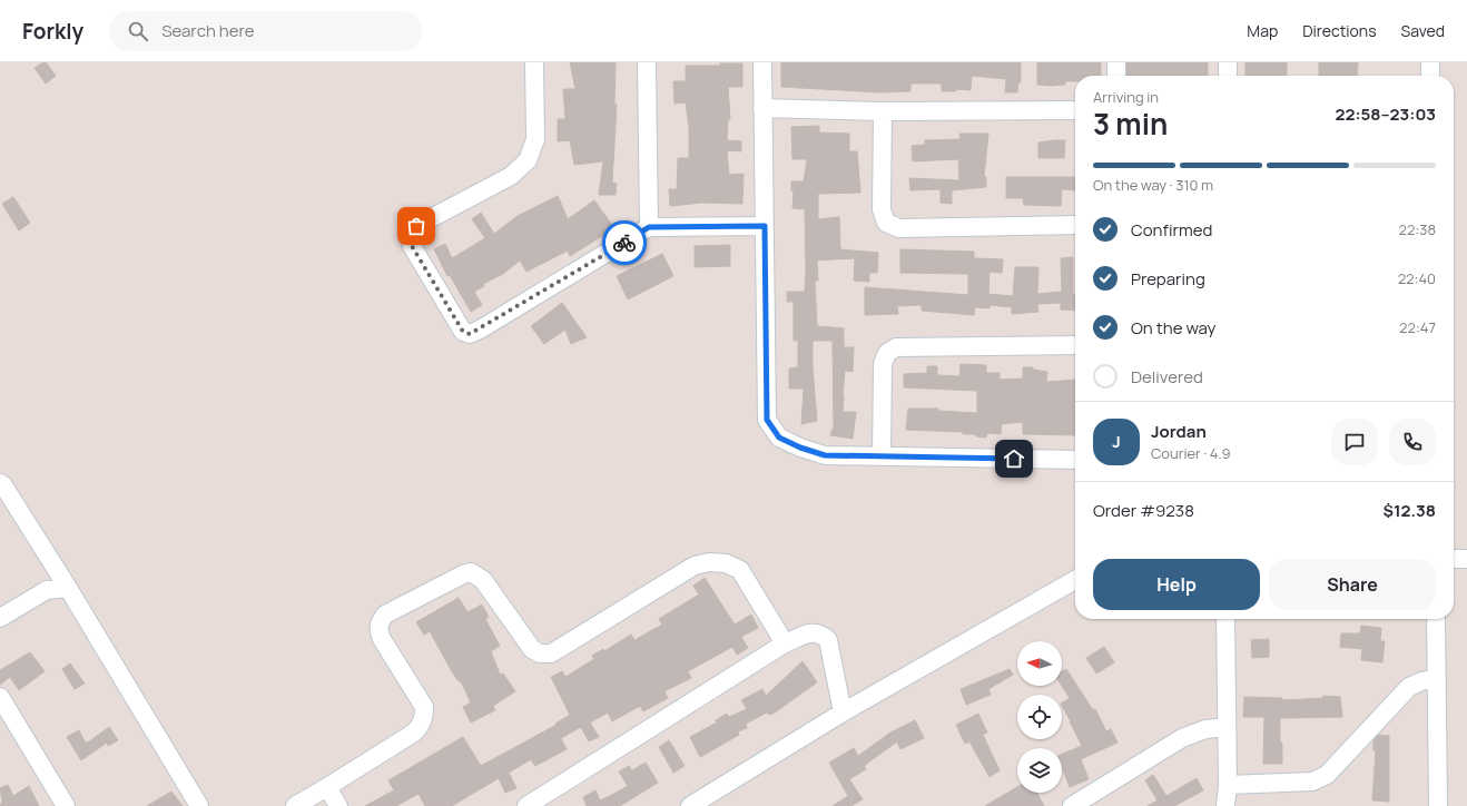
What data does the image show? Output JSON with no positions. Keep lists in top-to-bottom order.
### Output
{
  "north": "left",
  "page": {
    "header": "Forkly",
    "search": "Search here",
    "nav": ["Map", "Directions", "Saved"],
    "heading": ["3 min", "Arriving in", "22:58–23:03"],
    "panel": [
      "Jordan",
      "Courier · 4.9",
      "Order #9238",
      "$12.38"
    ],
    "bar": "On the way · 310 m",
    "list": [
      ["Confirmed", "22:38"],
      ["Preparing", "22:40"],
      ["On the way", "22:47"],
      "Delivered"
    ],
    "round": "J",
    "buttons": ["Help", "Share"]
  }
}
